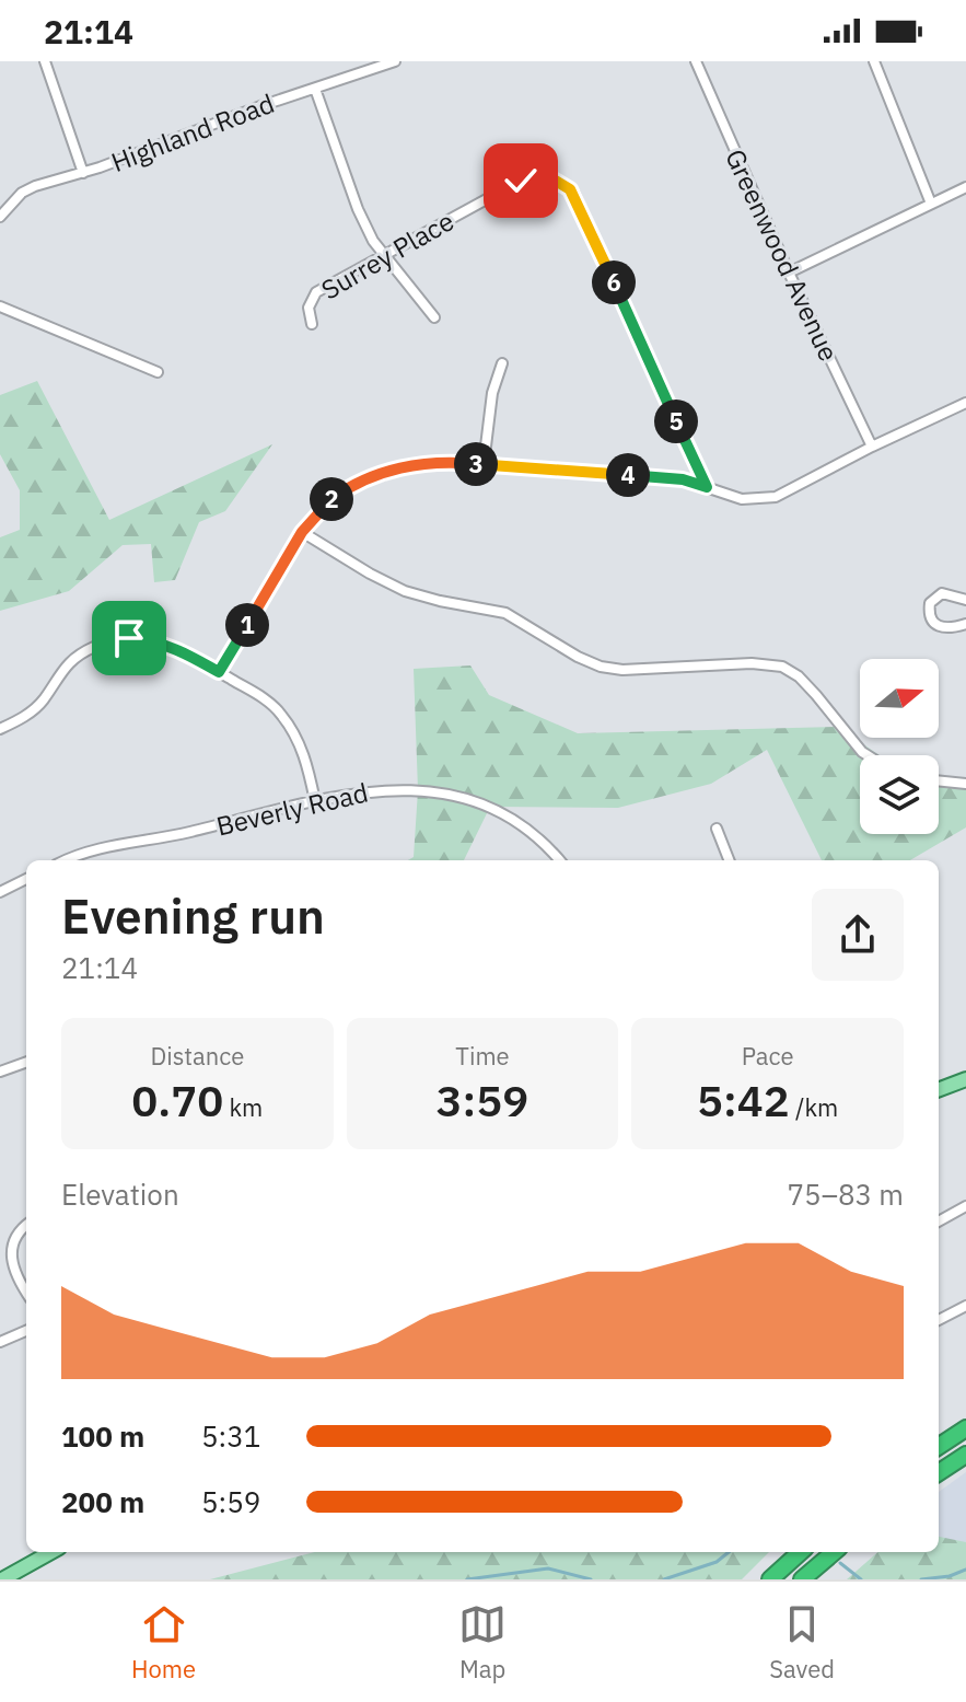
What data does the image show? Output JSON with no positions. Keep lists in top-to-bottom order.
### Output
{
  "streets": {
    "street": [
      "Highland Road",
      "Surrey Place",
      "Greenwood Avenue",
      "Beverly Road"
    ]
  },
  "north": "right",
  "page": {
    "status": "21:14",
    "pins": [
      "6",
      "5",
      "3",
      "4",
      "2",
      "1"
    ],
    "heading": ["Evening run", "21:14"],
    "stats": [
      ["Distance", "0.70 km"],
      ["Time", "3:59"],
      ["Pace", "5:42 /km"]
    ],
    "chart": ["Elevation", "75–83 m"],
    "list": [
      {
        "name": "100 m",
        "note": "5:31"
      },
      {
        "name": "200 m",
        "note": "5:59"
      }
    ],
    "tabs": ["Home", "Map", "Saved"]
  }
}
